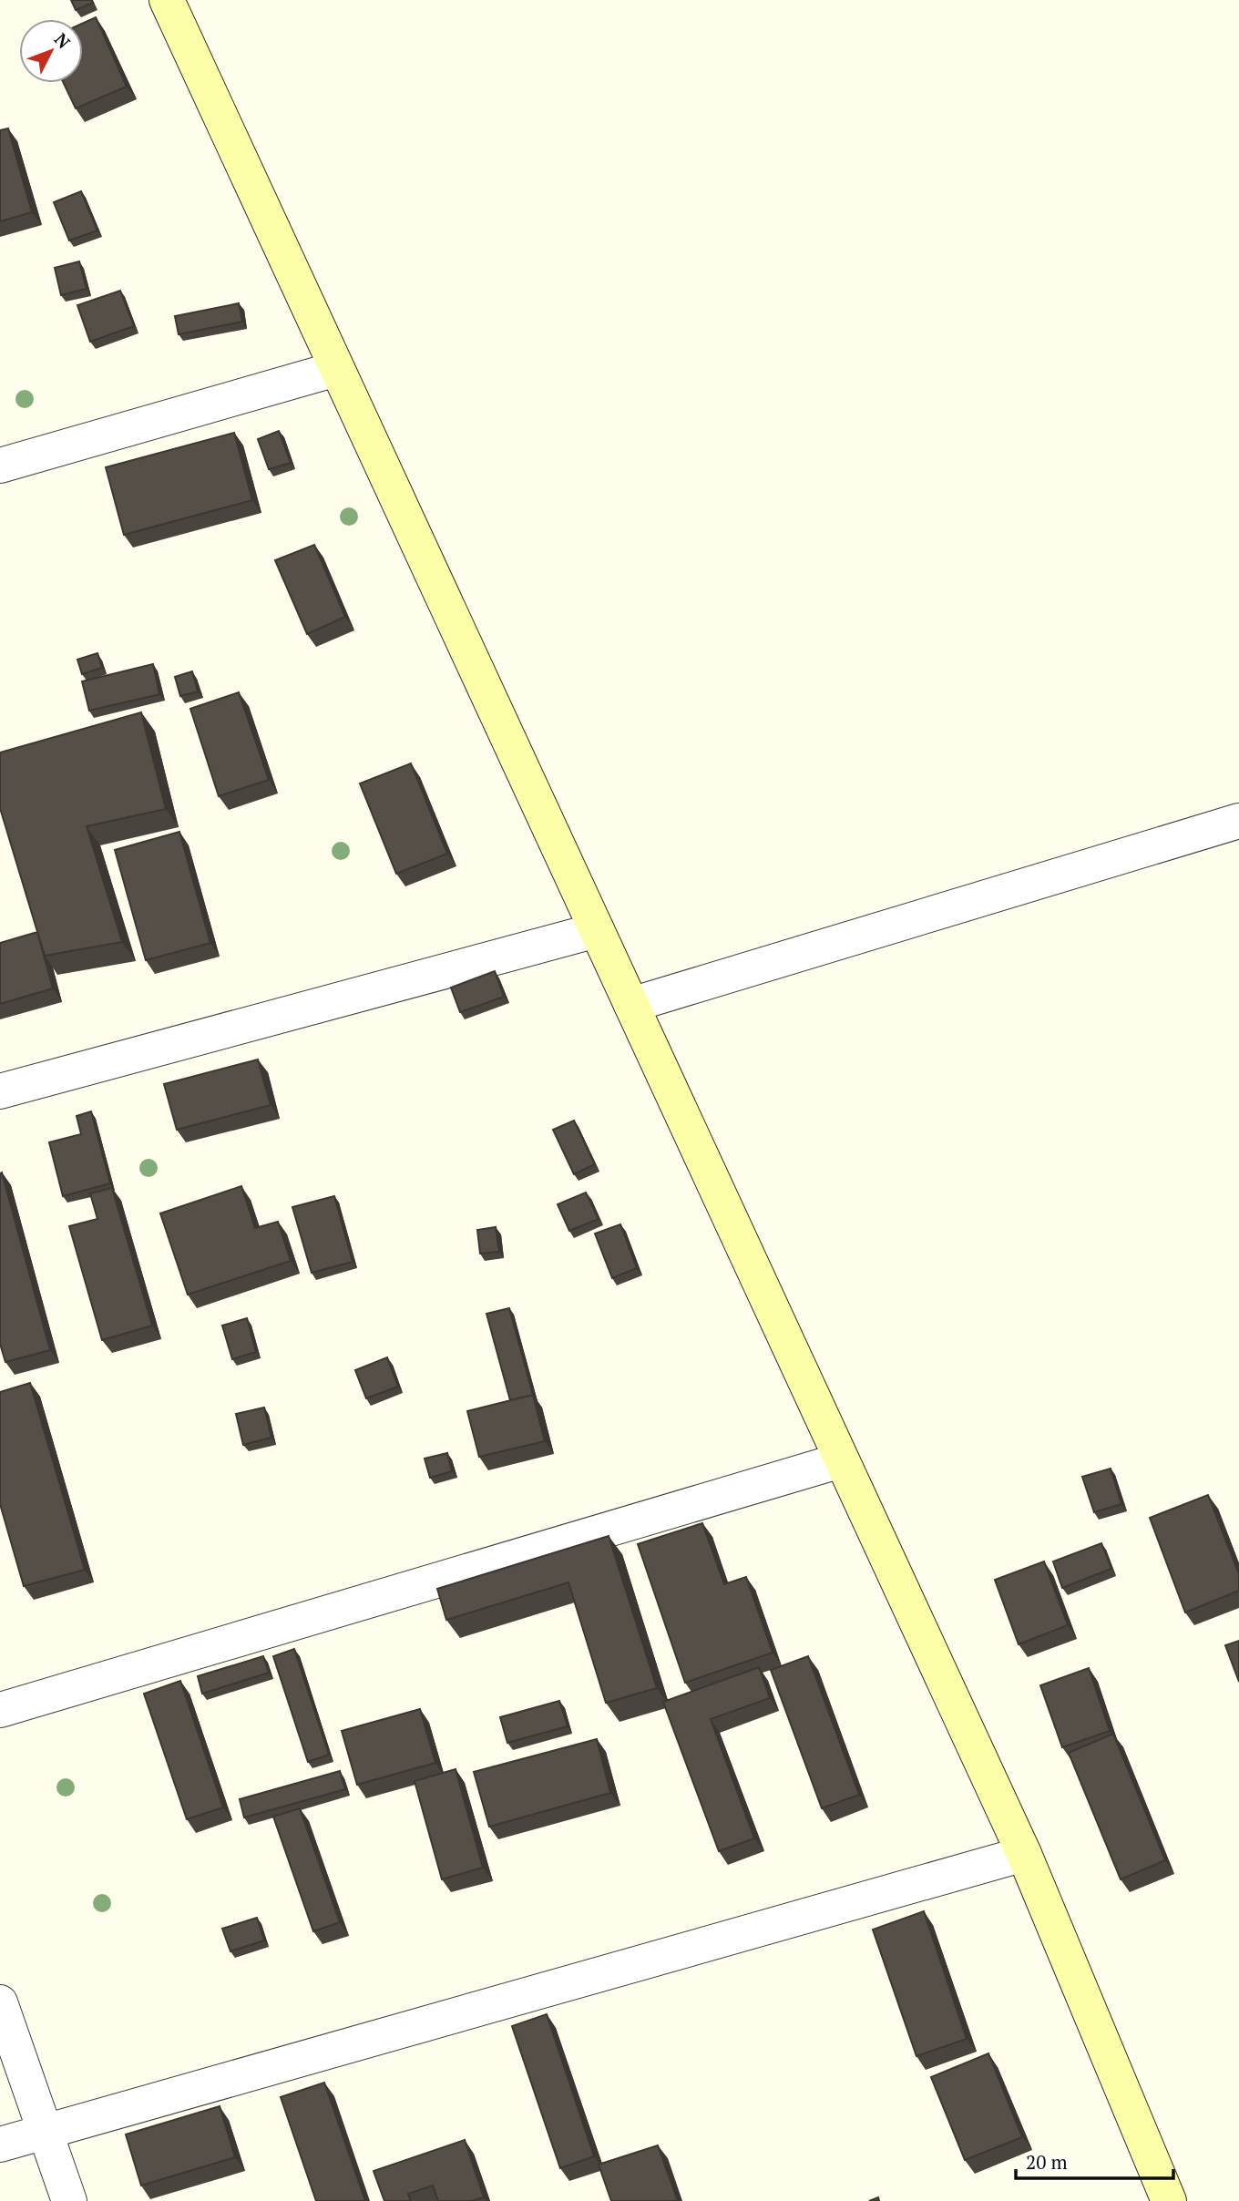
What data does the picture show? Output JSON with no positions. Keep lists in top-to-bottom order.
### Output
{
  "scale_bar": "20 m",
  "north": "top right"
}
